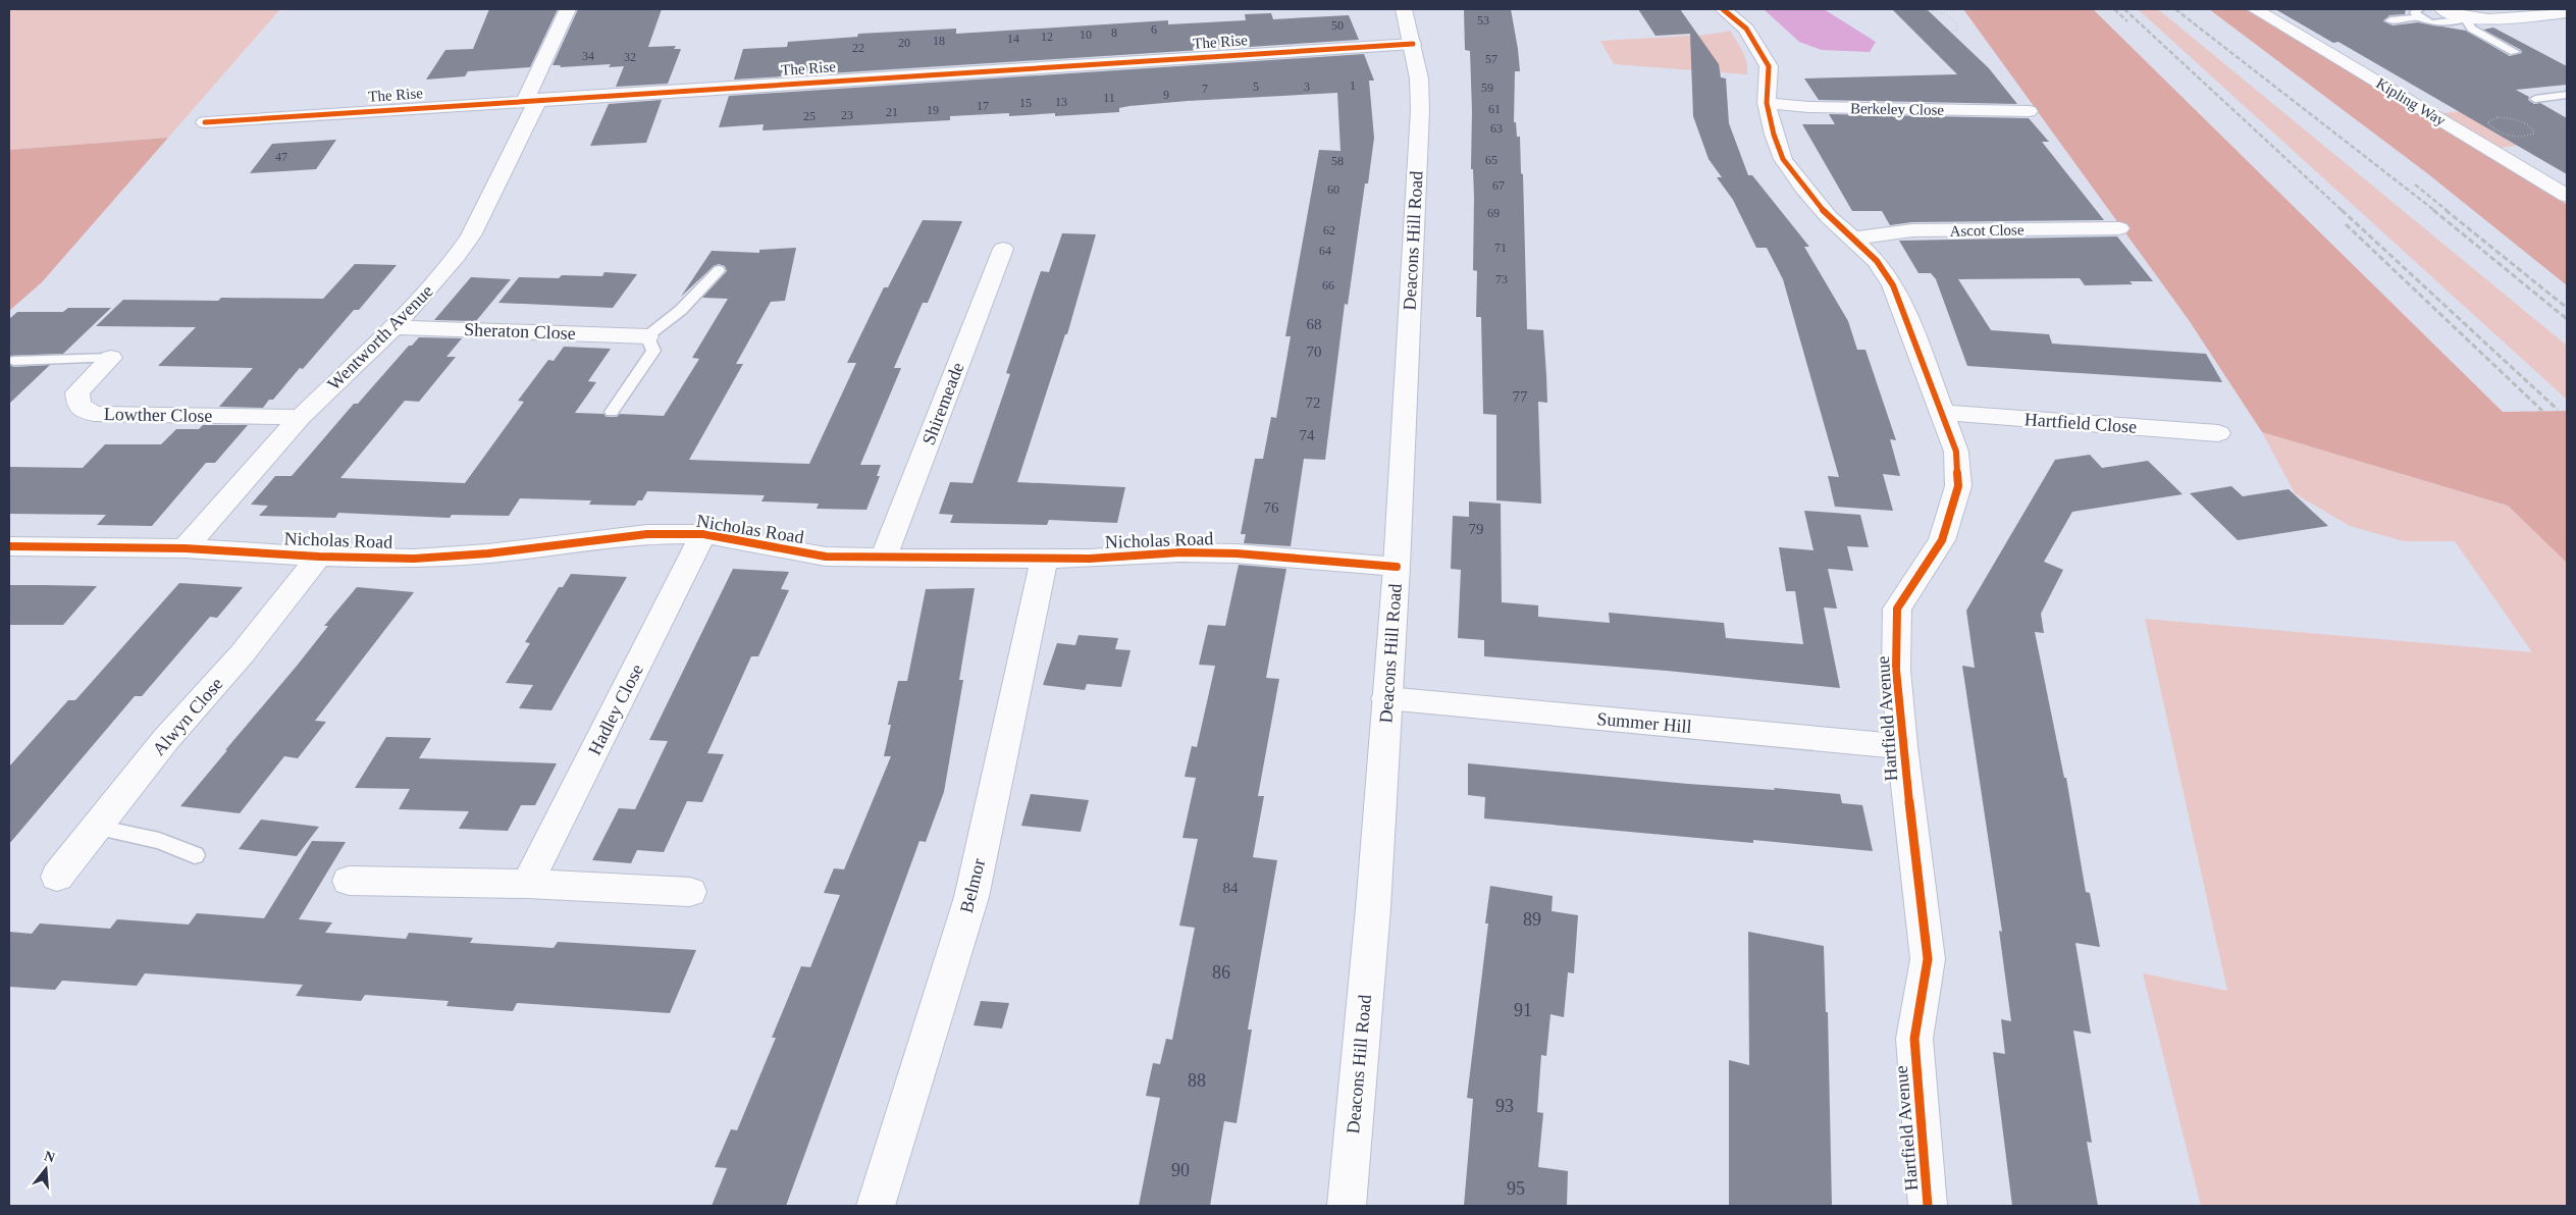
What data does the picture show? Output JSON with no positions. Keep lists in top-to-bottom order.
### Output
{
  "streets": {
    "street": [
      "The Rise",
      "Kipling Way",
      "Berkeley Close",
      "Ascot Close",
      "Deacons Hill Road",
      "Sheraton Close",
      "Wentworth Avenue",
      "Shiremeade",
      "Lowther Close",
      "Hartfield Close",
      "Nicholas Road",
      "Hadley Close",
      "Alwyn Close",
      "Hartfield Avenue",
      "Summer Hill",
      "Belmor"
    ]
  },
  "crossings": [
    ["The Rise", "Deacons Hill Road"],
    ["The Rise", "Wentworth Avenue"],
    ["Berkeley Close", "Hartfield Avenue"],
    ["Ascot Close", "Hartfield Avenue"],
    ["Deacons Hill Road", "Nicholas Road"],
    ["Deacons Hill Road", "Summer Hill"],
    ["Sheraton Close", "Wentworth Avenue"],
    ["Wentworth Avenue", "Lowther Close"],
    ["Wentworth Avenue", "Nicholas Road"],
    ["Shiremeade", "Nicholas Road"],
    ["Hartfield Close", "Hartfield Avenue"],
    ["Nicholas Road", "Hadley Close"],
    ["Nicholas Road", "Alwyn Close"],
    ["Nicholas Road", "Belmor"],
    ["Hartfield Avenue", "Summer Hill"]
  ],
  "house_numbers": [
    "53",
    "50",
    "6",
    "8",
    "10",
    "12",
    "14",
    "18",
    "20",
    "22",
    "34",
    "32",
    "57",
    "1",
    "5",
    "3",
    "59",
    "7",
    "9",
    "11",
    "13",
    "15",
    "17",
    "61",
    "19",
    "21",
    "23",
    "25",
    "63",
    "47",
    "65",
    "58",
    "67",
    "60",
    "69",
    "62",
    "71",
    "64",
    "73",
    "66",
    "68",
    "70",
    "77",
    "72",
    "74",
    "76",
    "79",
    "84",
    "89",
    "86",
    "91",
    "88",
    "93",
    "90",
    "95"
  ],
  "north": "top"
}
